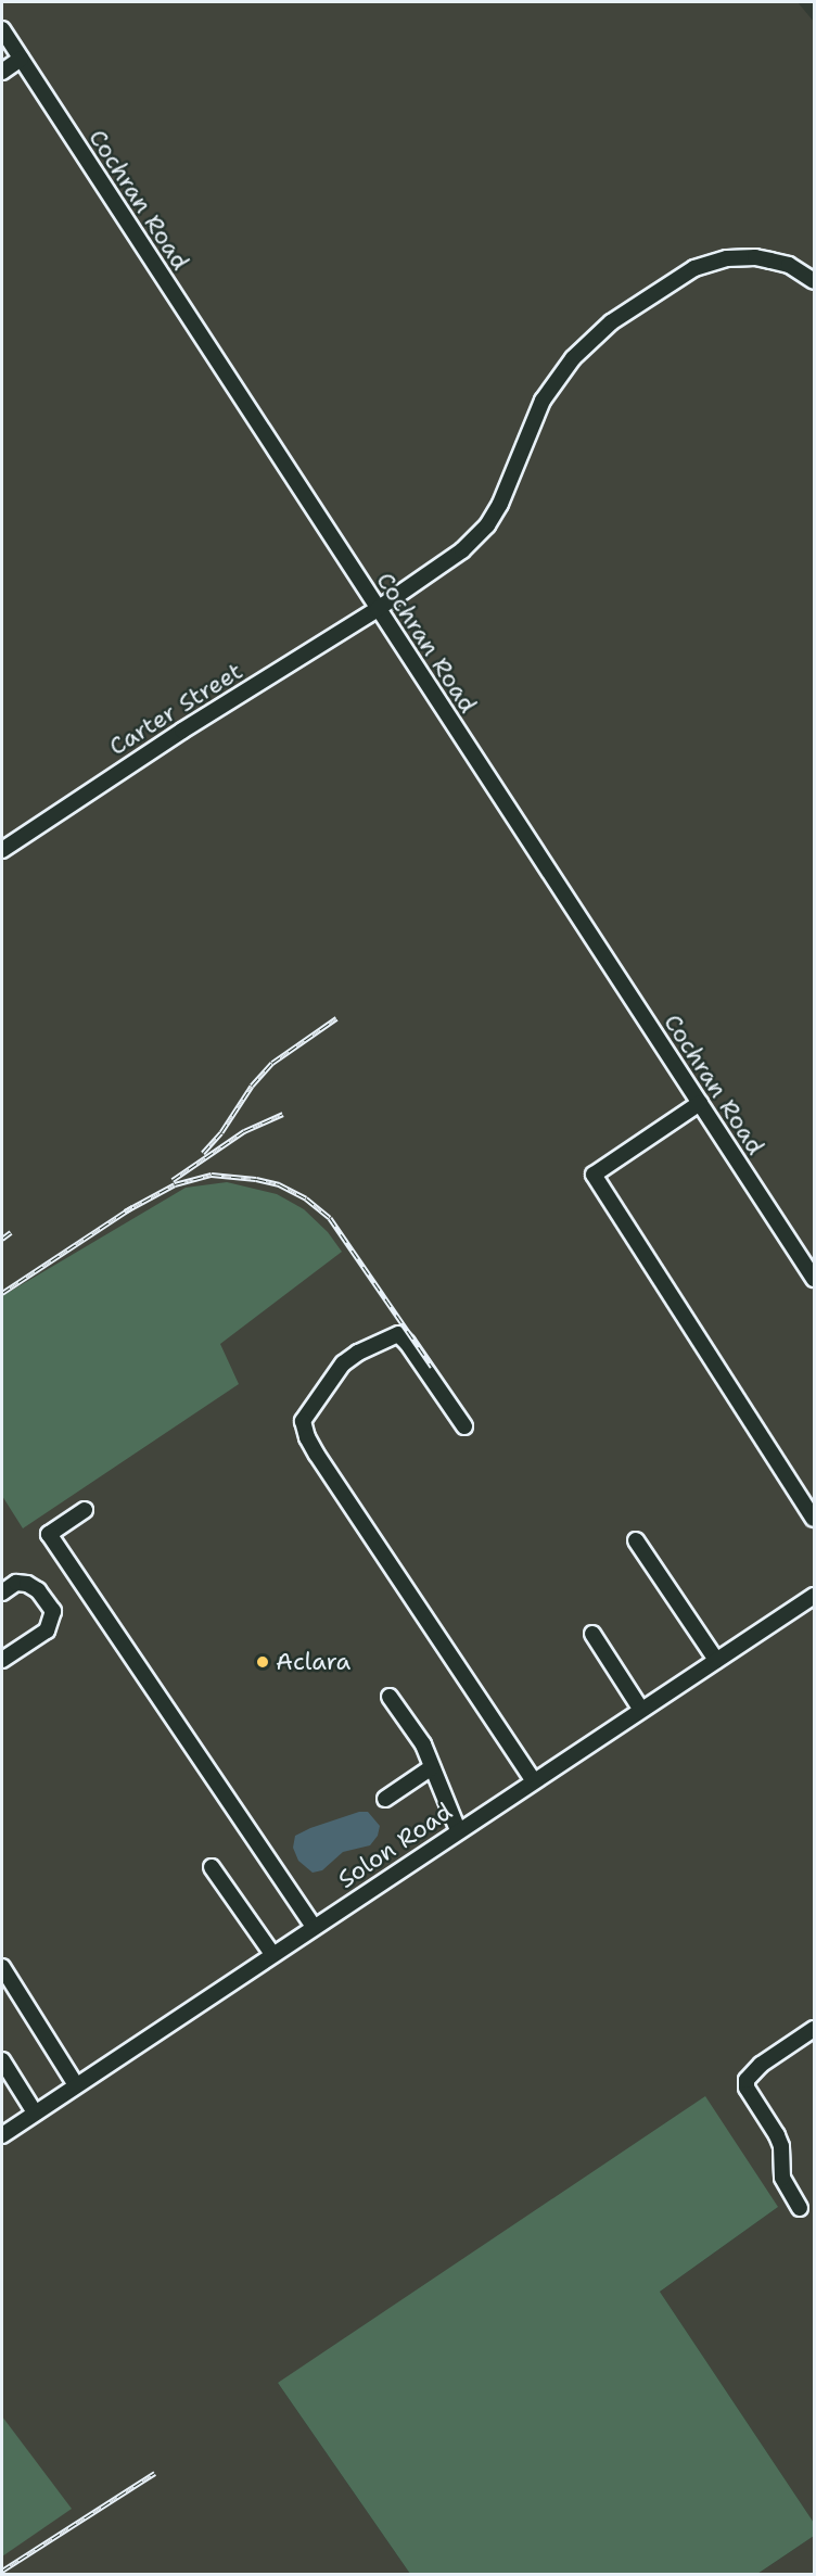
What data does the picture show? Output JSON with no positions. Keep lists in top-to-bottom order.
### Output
{
  "streets": {
    "street": ["Cochran Road", "Carter Street", "Solon Road"]
  },
  "crossings": [
    ["Cochran Road", "Carter Street"]
  ],
  "places": ["Aclara"]
}
